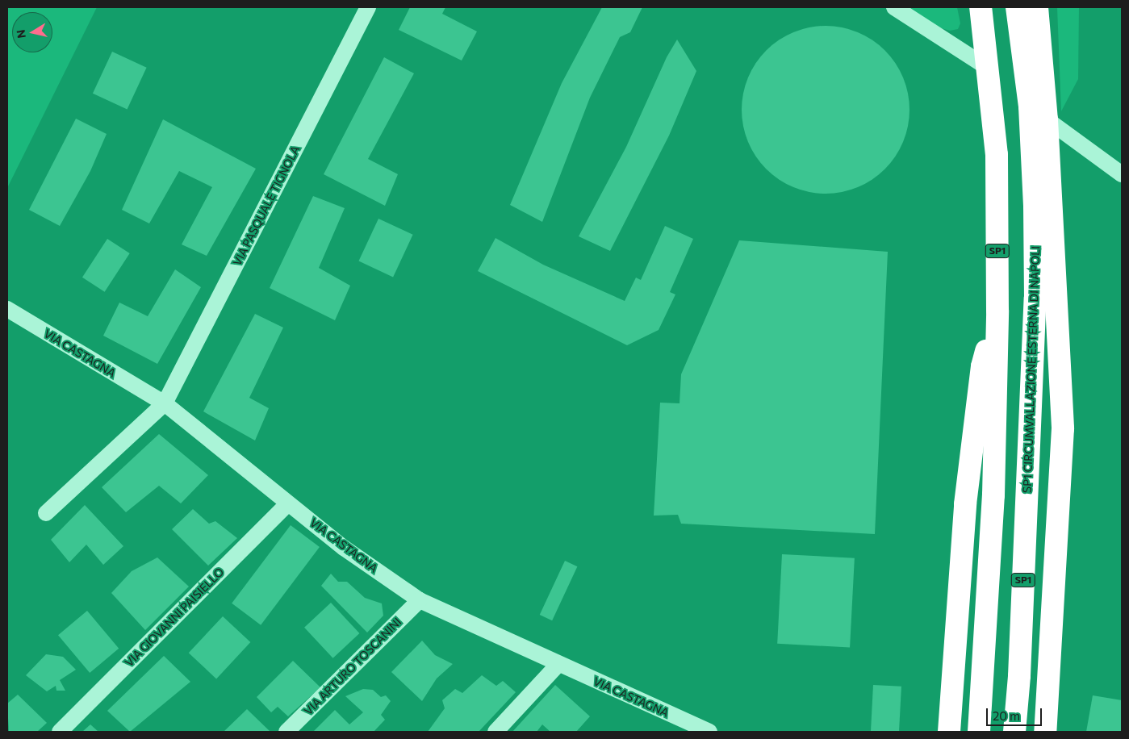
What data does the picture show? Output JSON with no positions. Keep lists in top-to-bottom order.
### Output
{
  "streets": {
    "highway": ["SP1", "SP1 CIRCUMVALLAZIONE ESTERNA DI NAPOLI"],
    "street": [
      "VIA PASQUALE TIGNOLA",
      "VIA CASTAGNA",
      "VIA GIOVANNI PAISIELLO",
      "VIA ARTURO TOSCANINI"
    ]
  },
  "crossings": [
    ["VIA PASQUALE TIGNOLA", "VIA CASTAGNA"],
    ["VIA CASTAGNA", "VIA GIOVANNI PAISIELLO"],
    ["VIA CASTAGNA", "VIA ARTURO TOSCANINI"]
  ],
  "scale_bar": "20 m",
  "north": "left"
}
